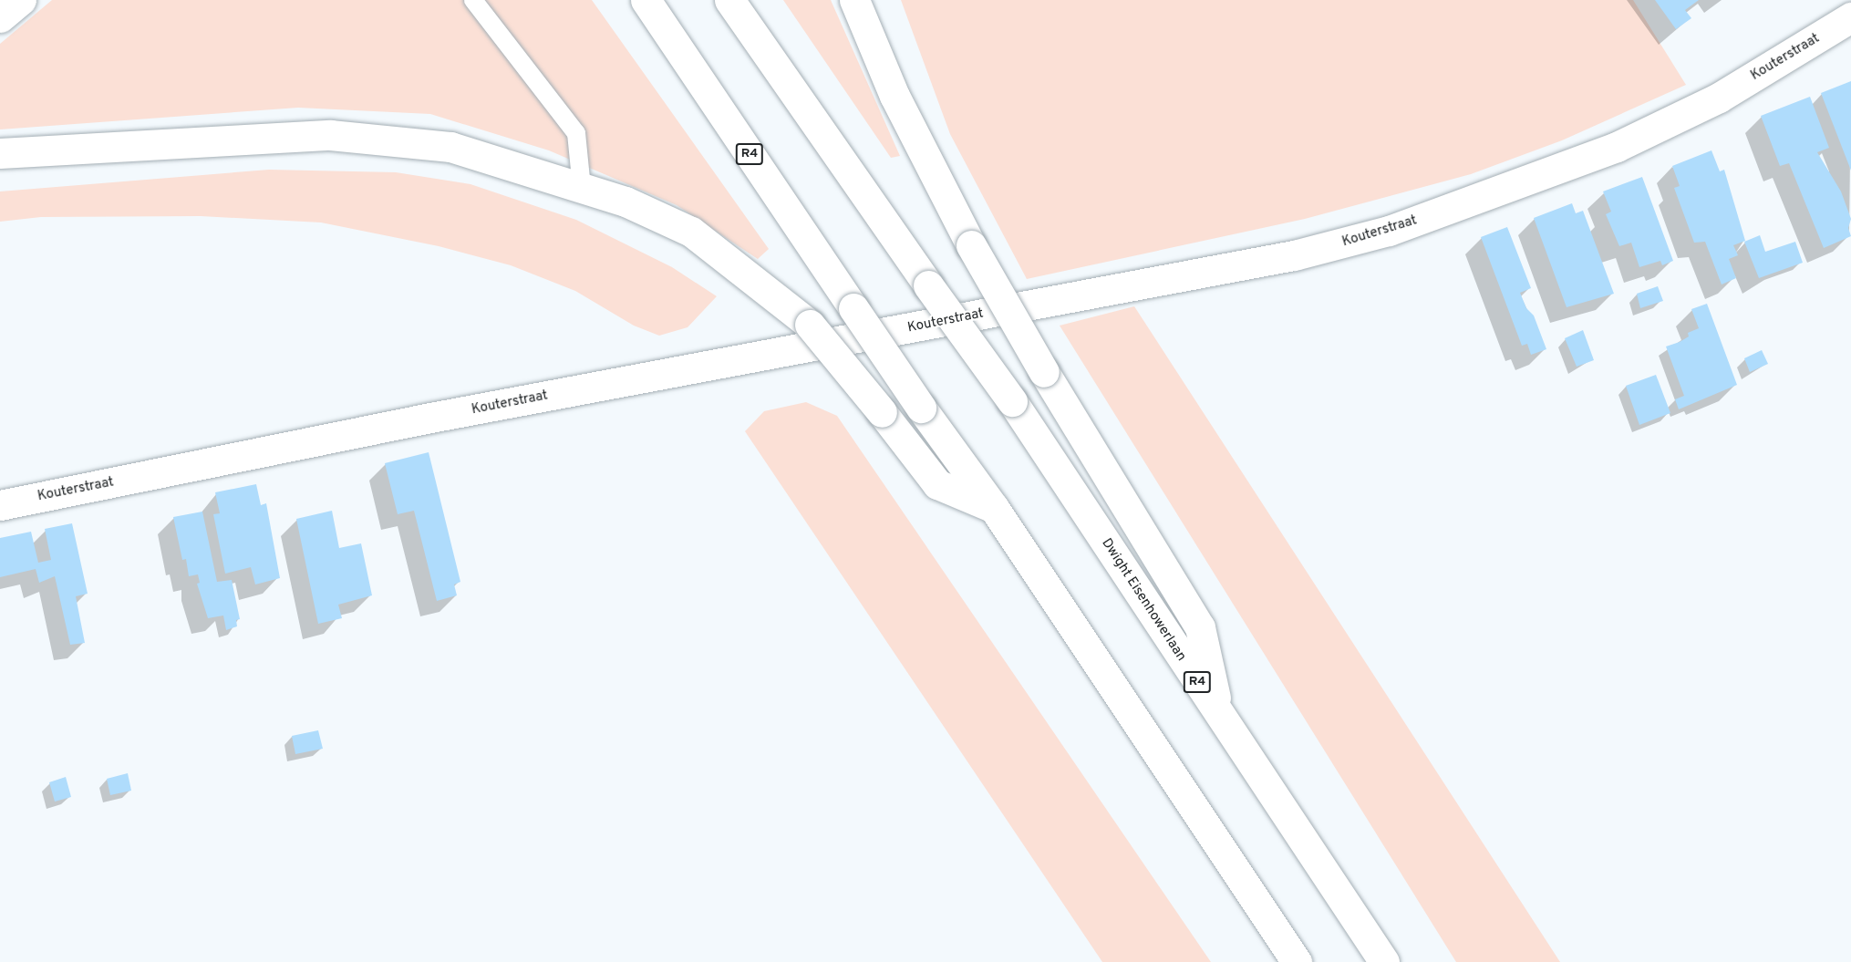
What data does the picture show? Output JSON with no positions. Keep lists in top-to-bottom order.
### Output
{
  "streets": {
    "main road": ["Kouterstraat", "R4", "Dwight Eisenhowerlaan"]
  }
}
